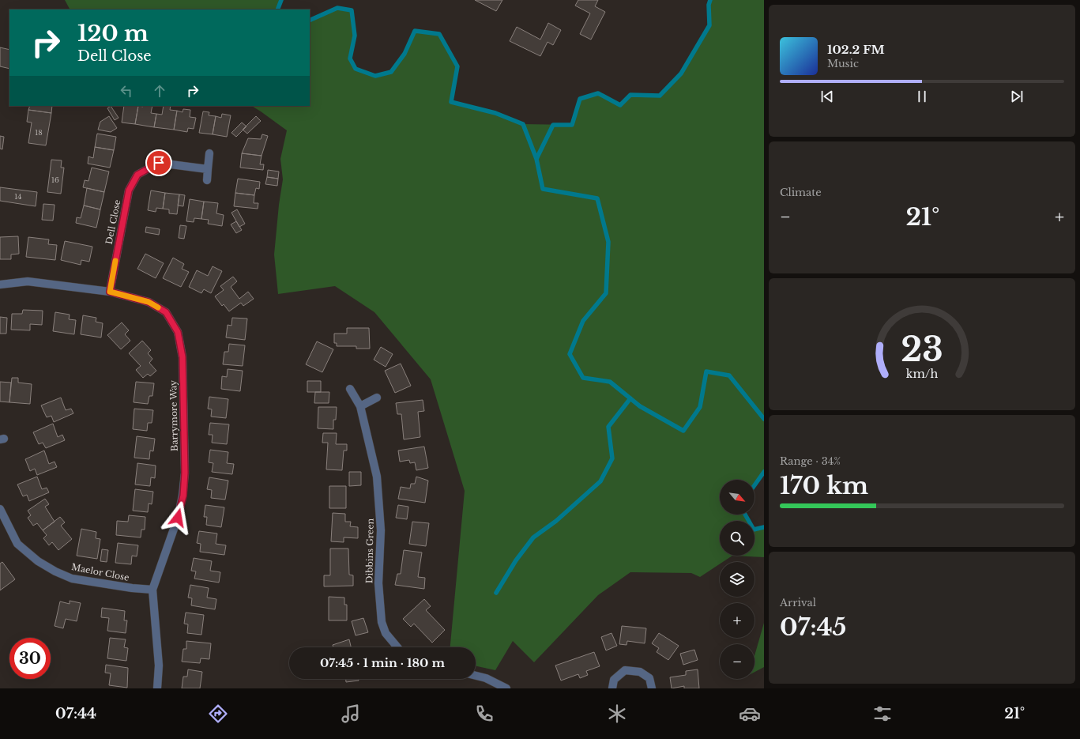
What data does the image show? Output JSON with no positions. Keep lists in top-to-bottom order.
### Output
{
  "streets": {
    "street": [
      "Dell Close",
      "Barrymore Way",
      "Dibbins Green",
      "Maelor Close"
    ]
  },
  "crossings": [
    ["Dell Close", "Barrymore Way"],
    ["Barrymore Way", "Maelor Close"]
  ],
  "house_numbers": ["18", "16", "14"],
  "north": "bottom right",
  "page": {
    "turn": ["120 m", "Dell Close"],
    "song": ["102.2 FM", "Music"],
    "tile": [
      "Climate",
      ["Range · 34%", "170 km"],
      ["Arrival", "07:45"]
    ],
    "heat": ["−", "21°", "+"],
    "map_buttons": ["+", "−"],
    "limit": "30",
    "trip": "07:45 · 1 min · 180 m",
    "tabs": ["07:44", "21°"],
    "gauge": ["23", "km/h"]
  }
}
